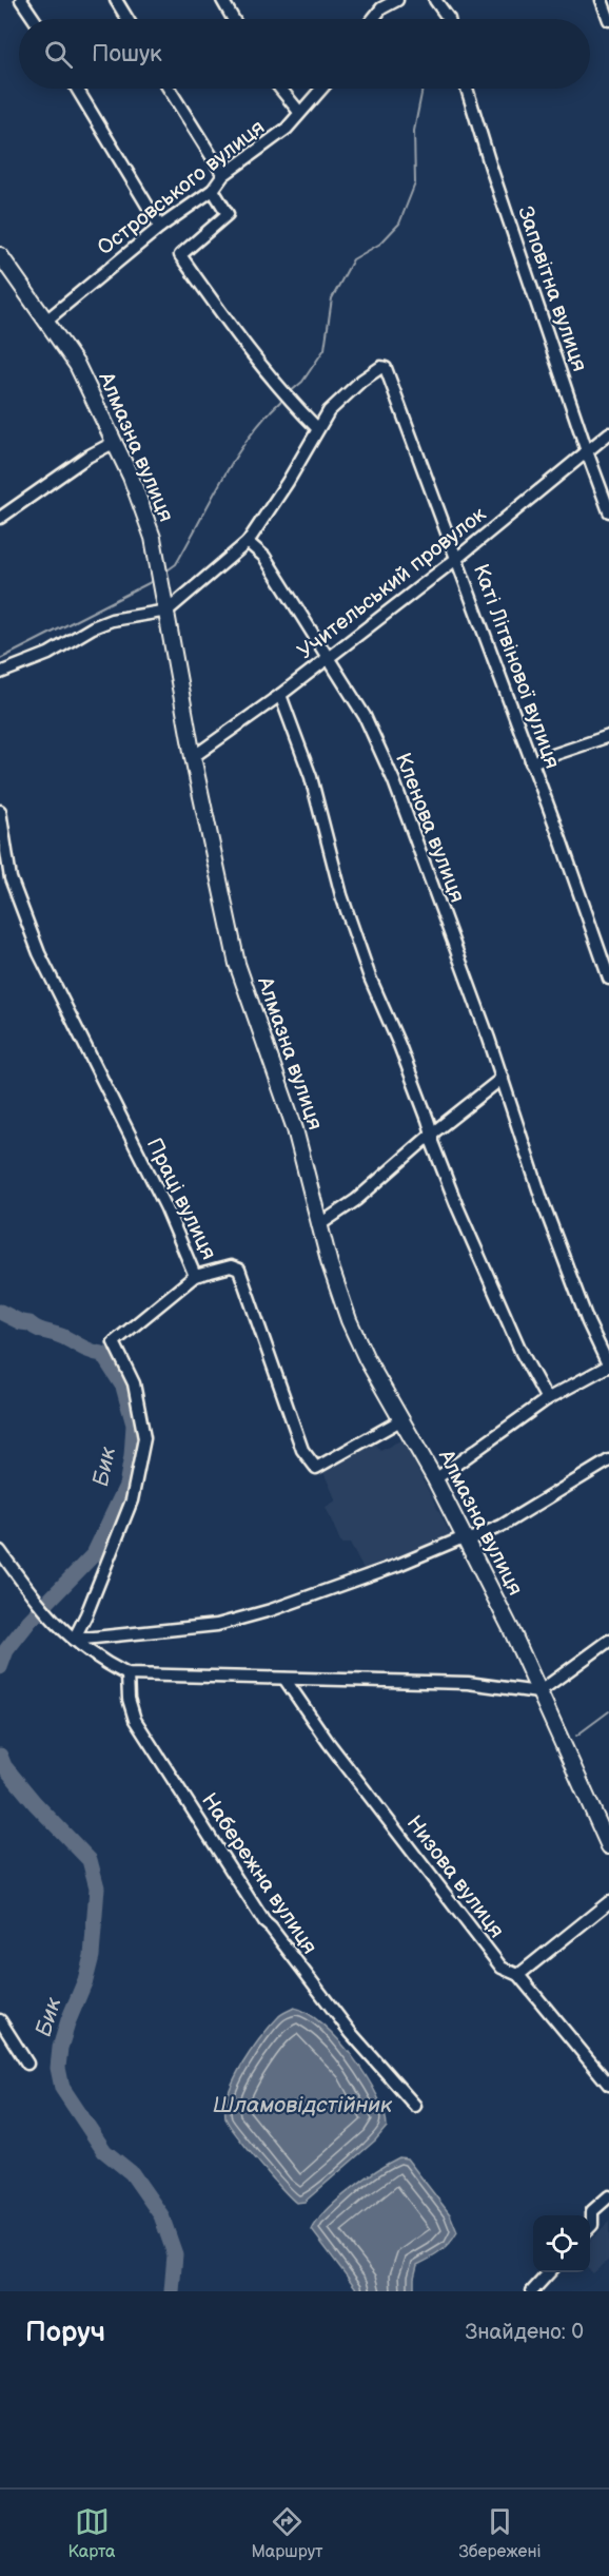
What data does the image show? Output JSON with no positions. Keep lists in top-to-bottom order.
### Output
{
  "streets": {
    "main road": ["Алмазна вулиця"],
    "street": [
      "Островського вулиця",
      "Заповітна вулиця",
      "Учительський провулок",
      "Каті Літвінової вулиця",
      "Кленова вулиця",
      "Праці вулиця",
      "Набережна вулиця",
      "Низова вулиця"
    ]
  },
  "crossings": [
    ["Островського вулиця", "Алмазна вулиця"],
    ["Заповітна вулиця", "Учительський провулок"],
    ["Алмазна вулиця", "Учительський провулок"],
    ["Алмазна вулиця", "Праці вулиця"],
    ["Учительський провулок", "Каті Літвінової вулиця"],
    ["Учительський провулок", "Кленова вулиця"]
  ],
  "water": ["Бик", "Шламовідстійник"],
  "page": {
    "search": "Пошук",
    "heading": ["Поруч", "Знайдено: 0"],
    "nav": ["Карта", "Маршрут", "Збережені"]
  }
}
